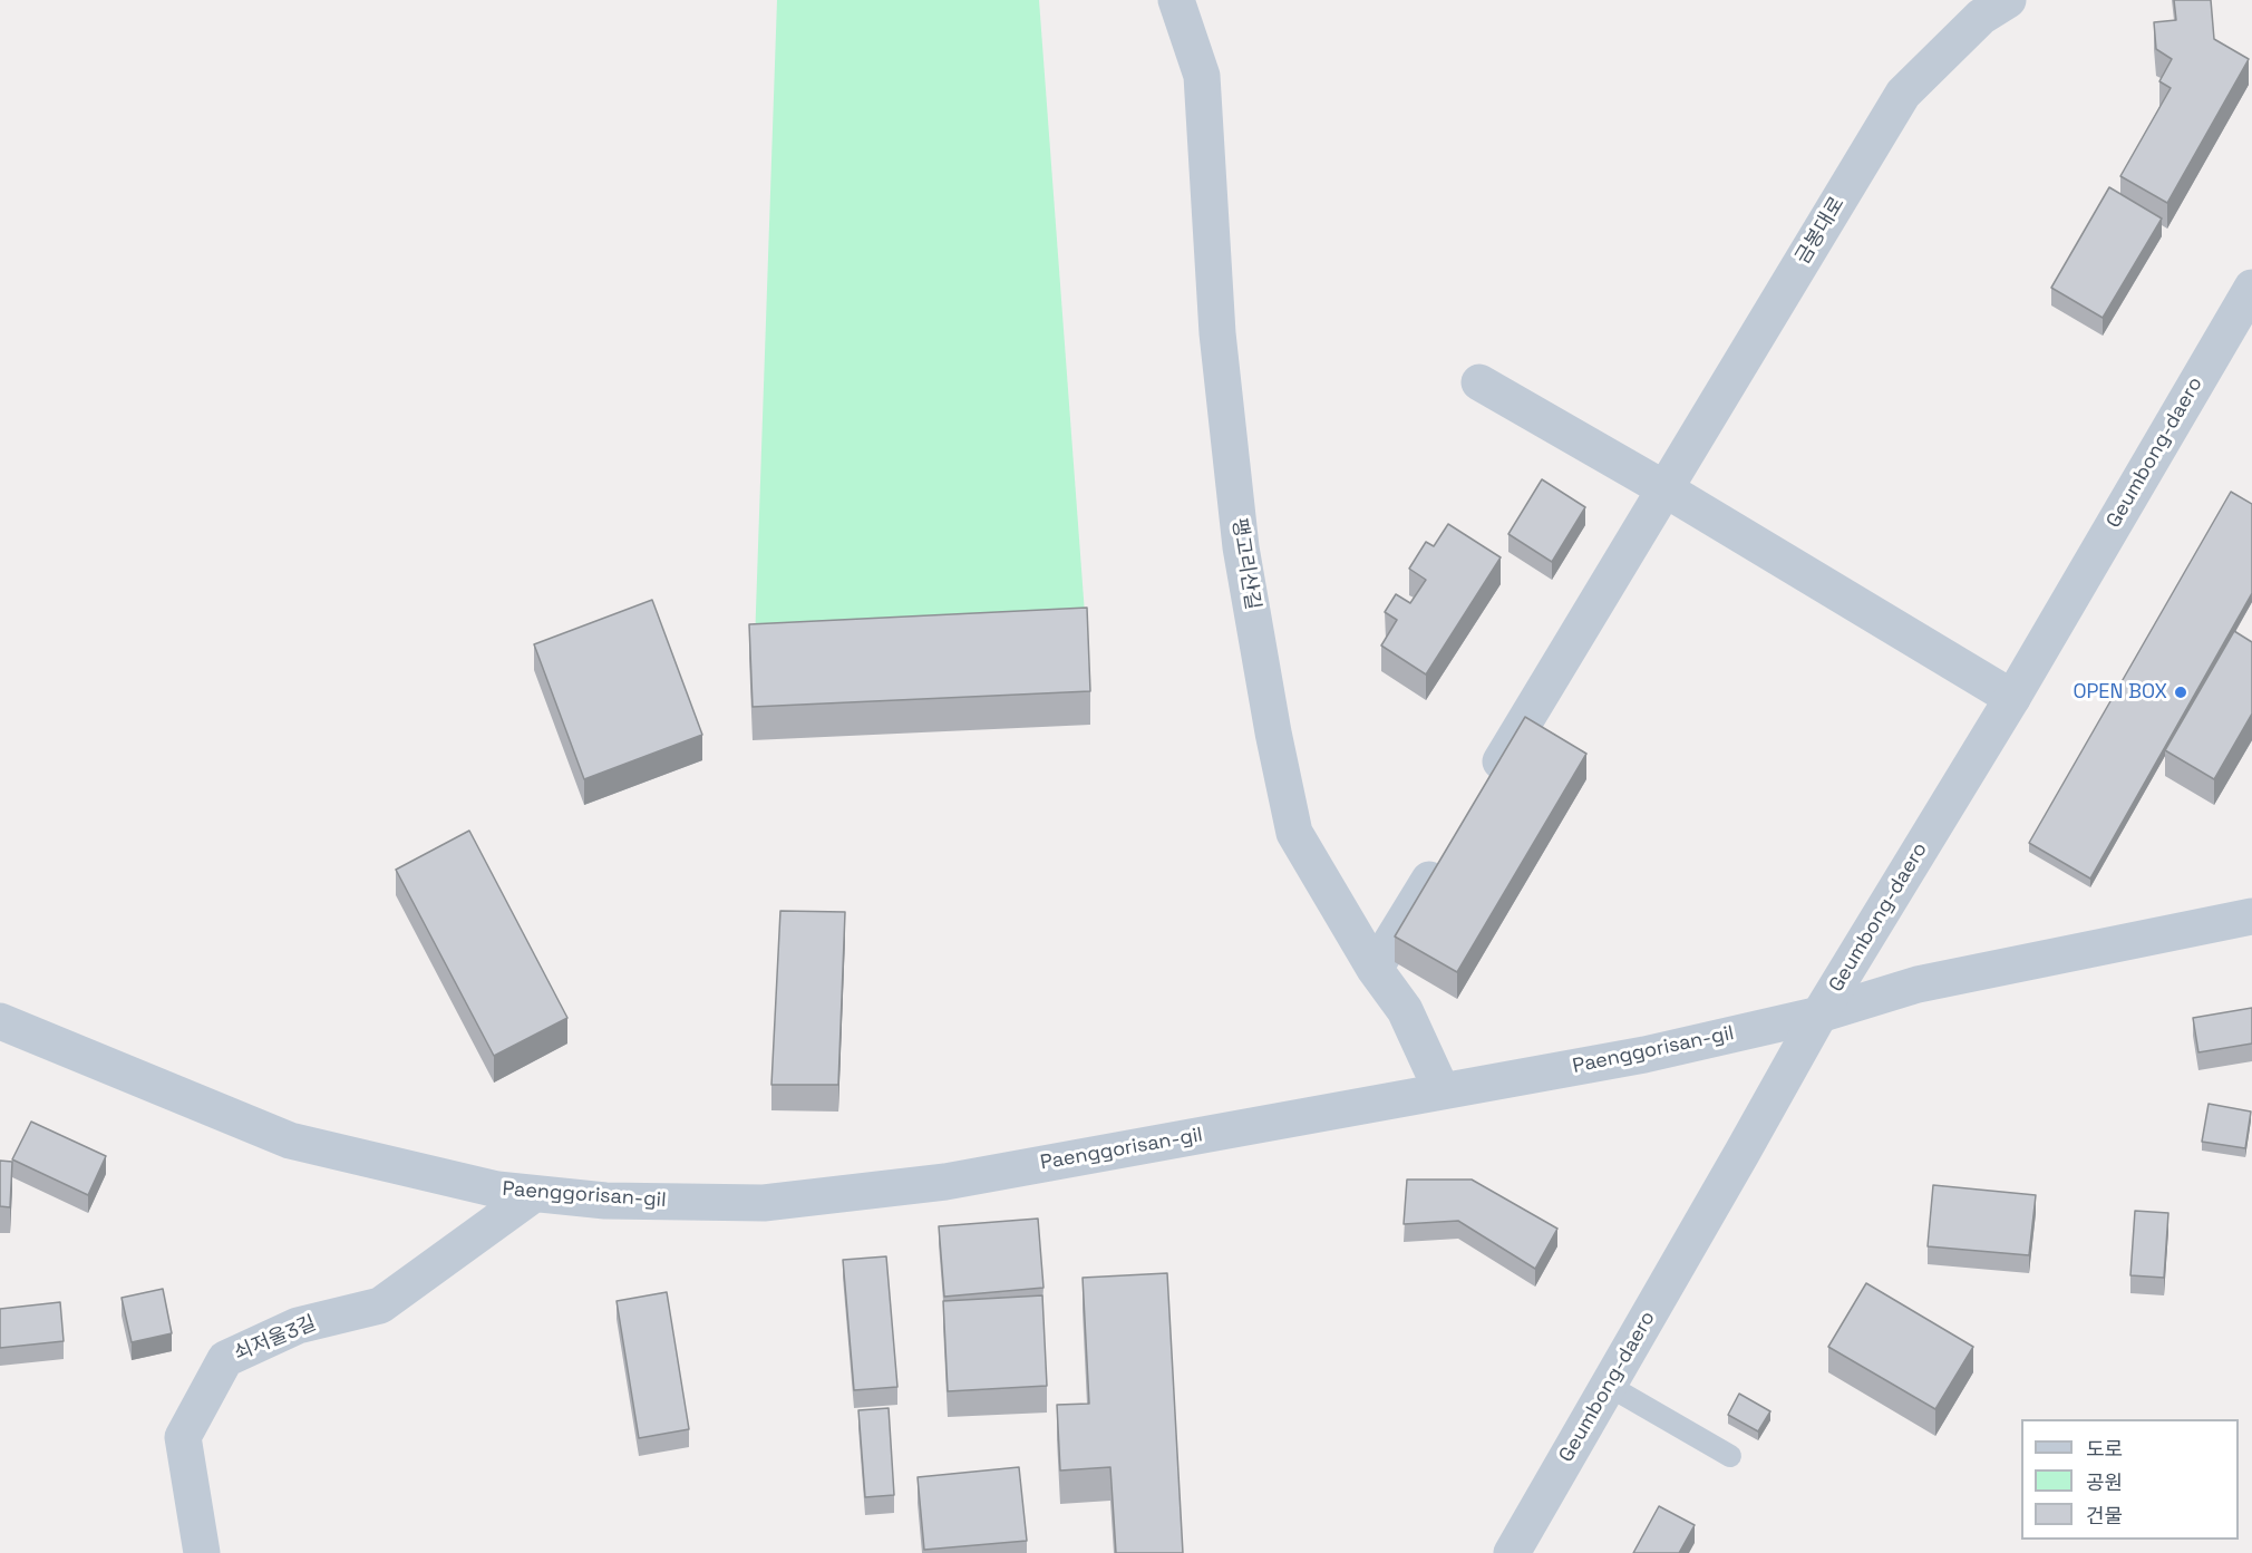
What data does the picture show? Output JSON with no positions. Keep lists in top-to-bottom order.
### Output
{
  "streets": {
    "street": [
      "금봉대로",
      "Geumbong-daero",
      "팽고리산길",
      "Paenggorisan-gil",
      "쇠저울3길"
    ]
  },
  "crossings": [
    ["Geumbong-daero", "Paenggorisan-gil"],
    ["팽고리산길", "Paenggorisan-gil"],
    ["Paenggorisan-gil", "쇠저울3길"]
  ],
  "places": ["OPEN BOX"],
  "legend": ["도로", "공원", "건물"]
}
